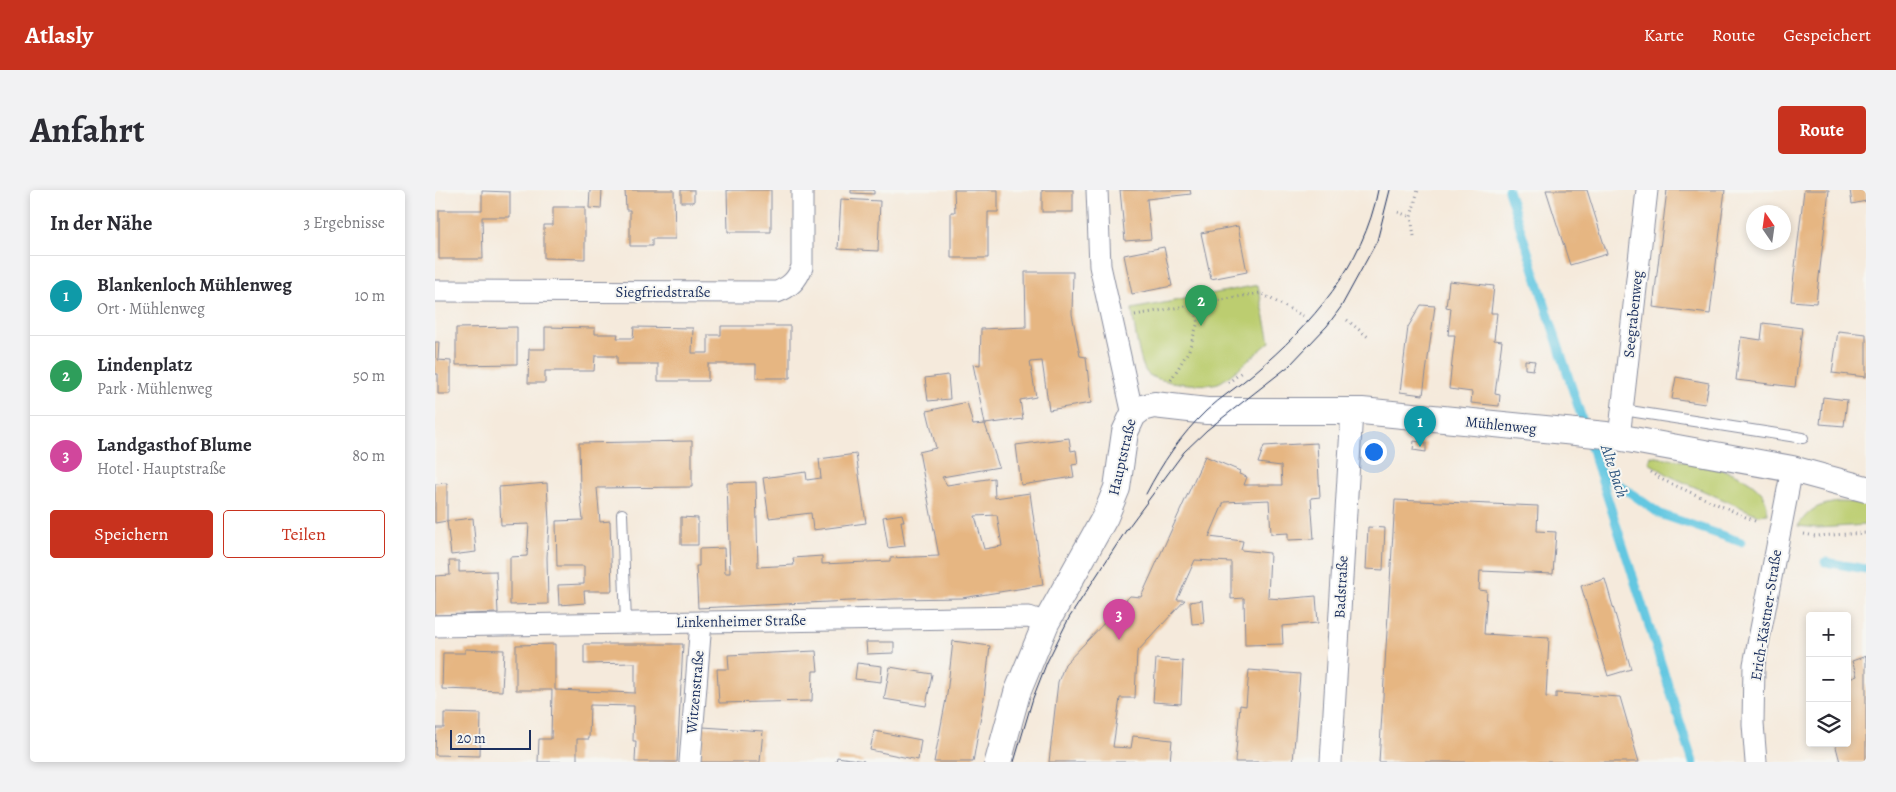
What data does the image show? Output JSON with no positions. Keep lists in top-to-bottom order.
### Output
{
  "streets": {
    "street": [
      "Siegfriedstraße",
      "Seegrabenweg",
      "Mühlenweg",
      "Hauptstraße",
      "Badstraße",
      "Erich-Kästner-Straße",
      "Linkenheimer Straße",
      "Witzenstraße"
    ]
  },
  "crossings": [
    ["Seegrabenweg", "Mühlenweg"],
    ["Mühlenweg", "Hauptstraße"],
    ["Mühlenweg", "Badstraße"],
    ["Mühlenweg", "Erich-Kästner-Straße"],
    ["Hauptstraße", "Linkenheimer Straße"],
    ["Linkenheimer Straße", "Witzenstraße"]
  ],
  "water": ["Alte Bach"],
  "scale_bar": "20 m",
  "north": "top",
  "page": {
    "header": "Atlasly",
    "nav": ["Karte", "Route", "Gespeichert"],
    "title": "Anfahrt",
    "buttons": [
      "Route",
      ["Speichern", "Teilen"]
    ],
    "heading": ["In der Nähe", "3 Ergebnisse"],
    "list": [
      {
        "mark": "1",
        "name": "Blankenloch Mühlenweg",
        "note": "Ort · Mühlenweg",
        "value": "10 m"
      },
      {
        "mark": "2",
        "name": "Lindenplatz",
        "note": "Park · Mühlenweg",
        "value": "50 m"
      },
      {
        "mark": "3",
        "name": "Landgasthof Blume",
        "note": "Hotel · Hauptstraße",
        "value": "80 m"
      }
    ],
    "pins": ["2", "1", "3"],
    "map_buttons": ["+", "−"],
    "scale": "20 m"
  }
}
